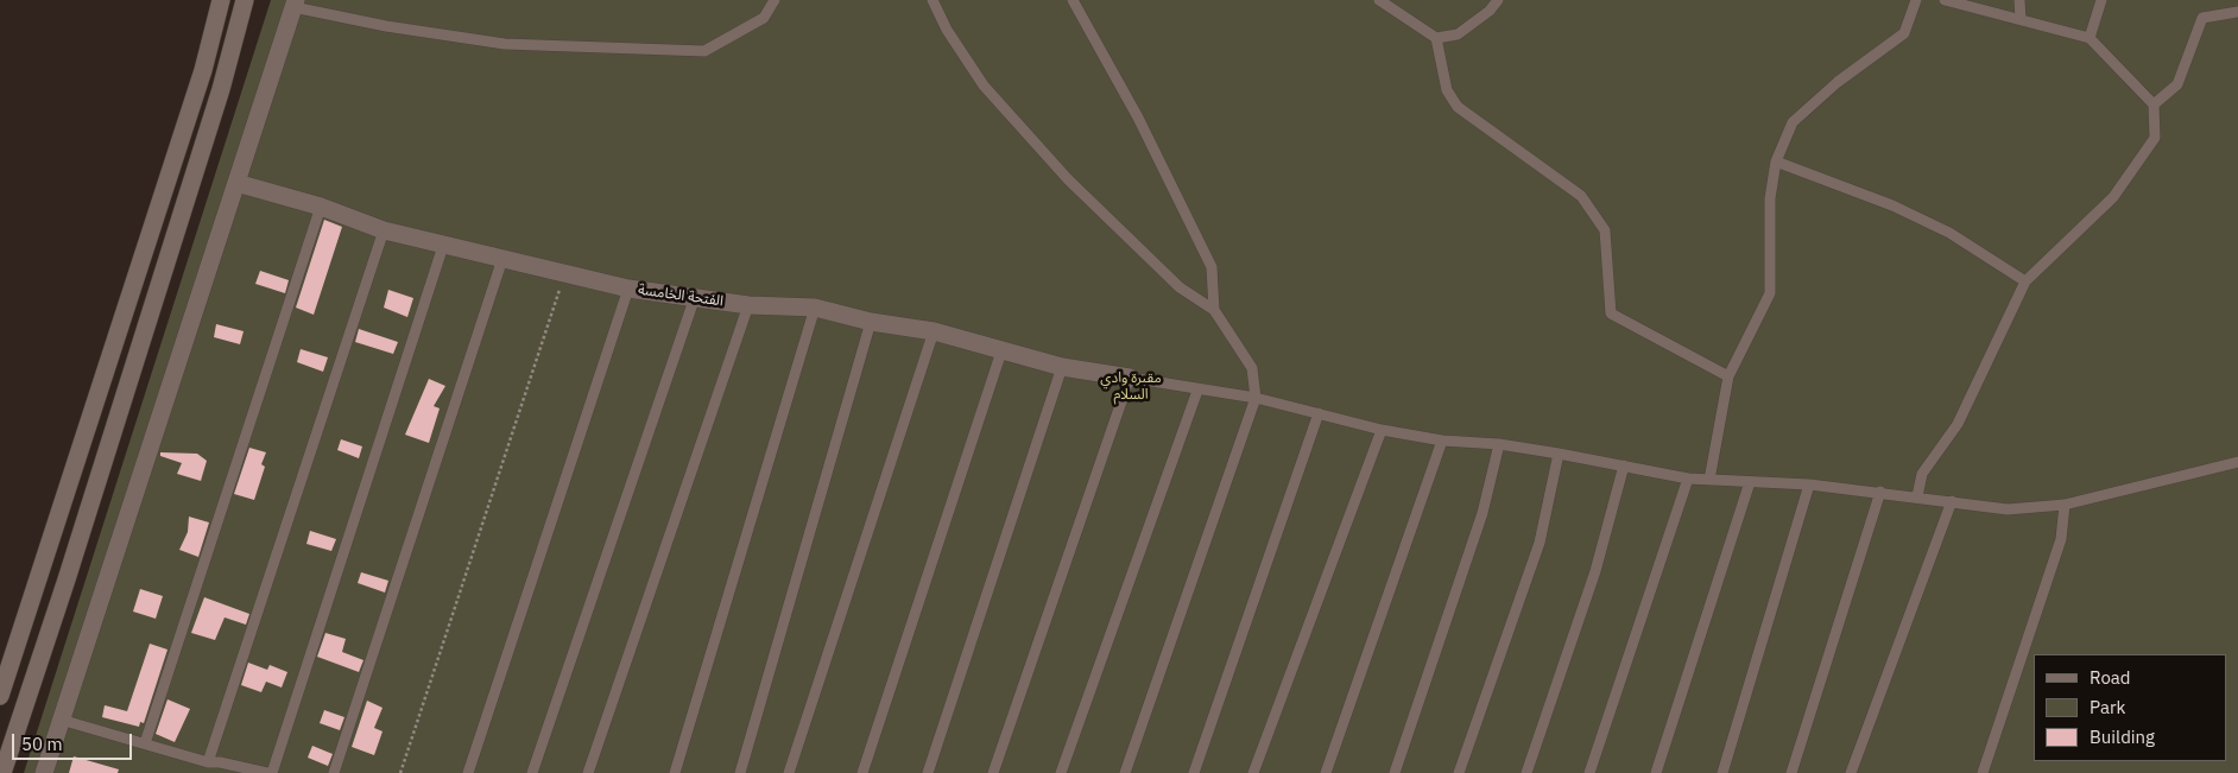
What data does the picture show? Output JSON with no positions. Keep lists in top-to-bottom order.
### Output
{
  "streets": {
    "street": ["الفتحة الخامسة"]
  },
  "parks": ["مقبرة وادي السلام"],
  "legend": ["Road", "Park", "Building"],
  "scale_bar": "50 m"
}
